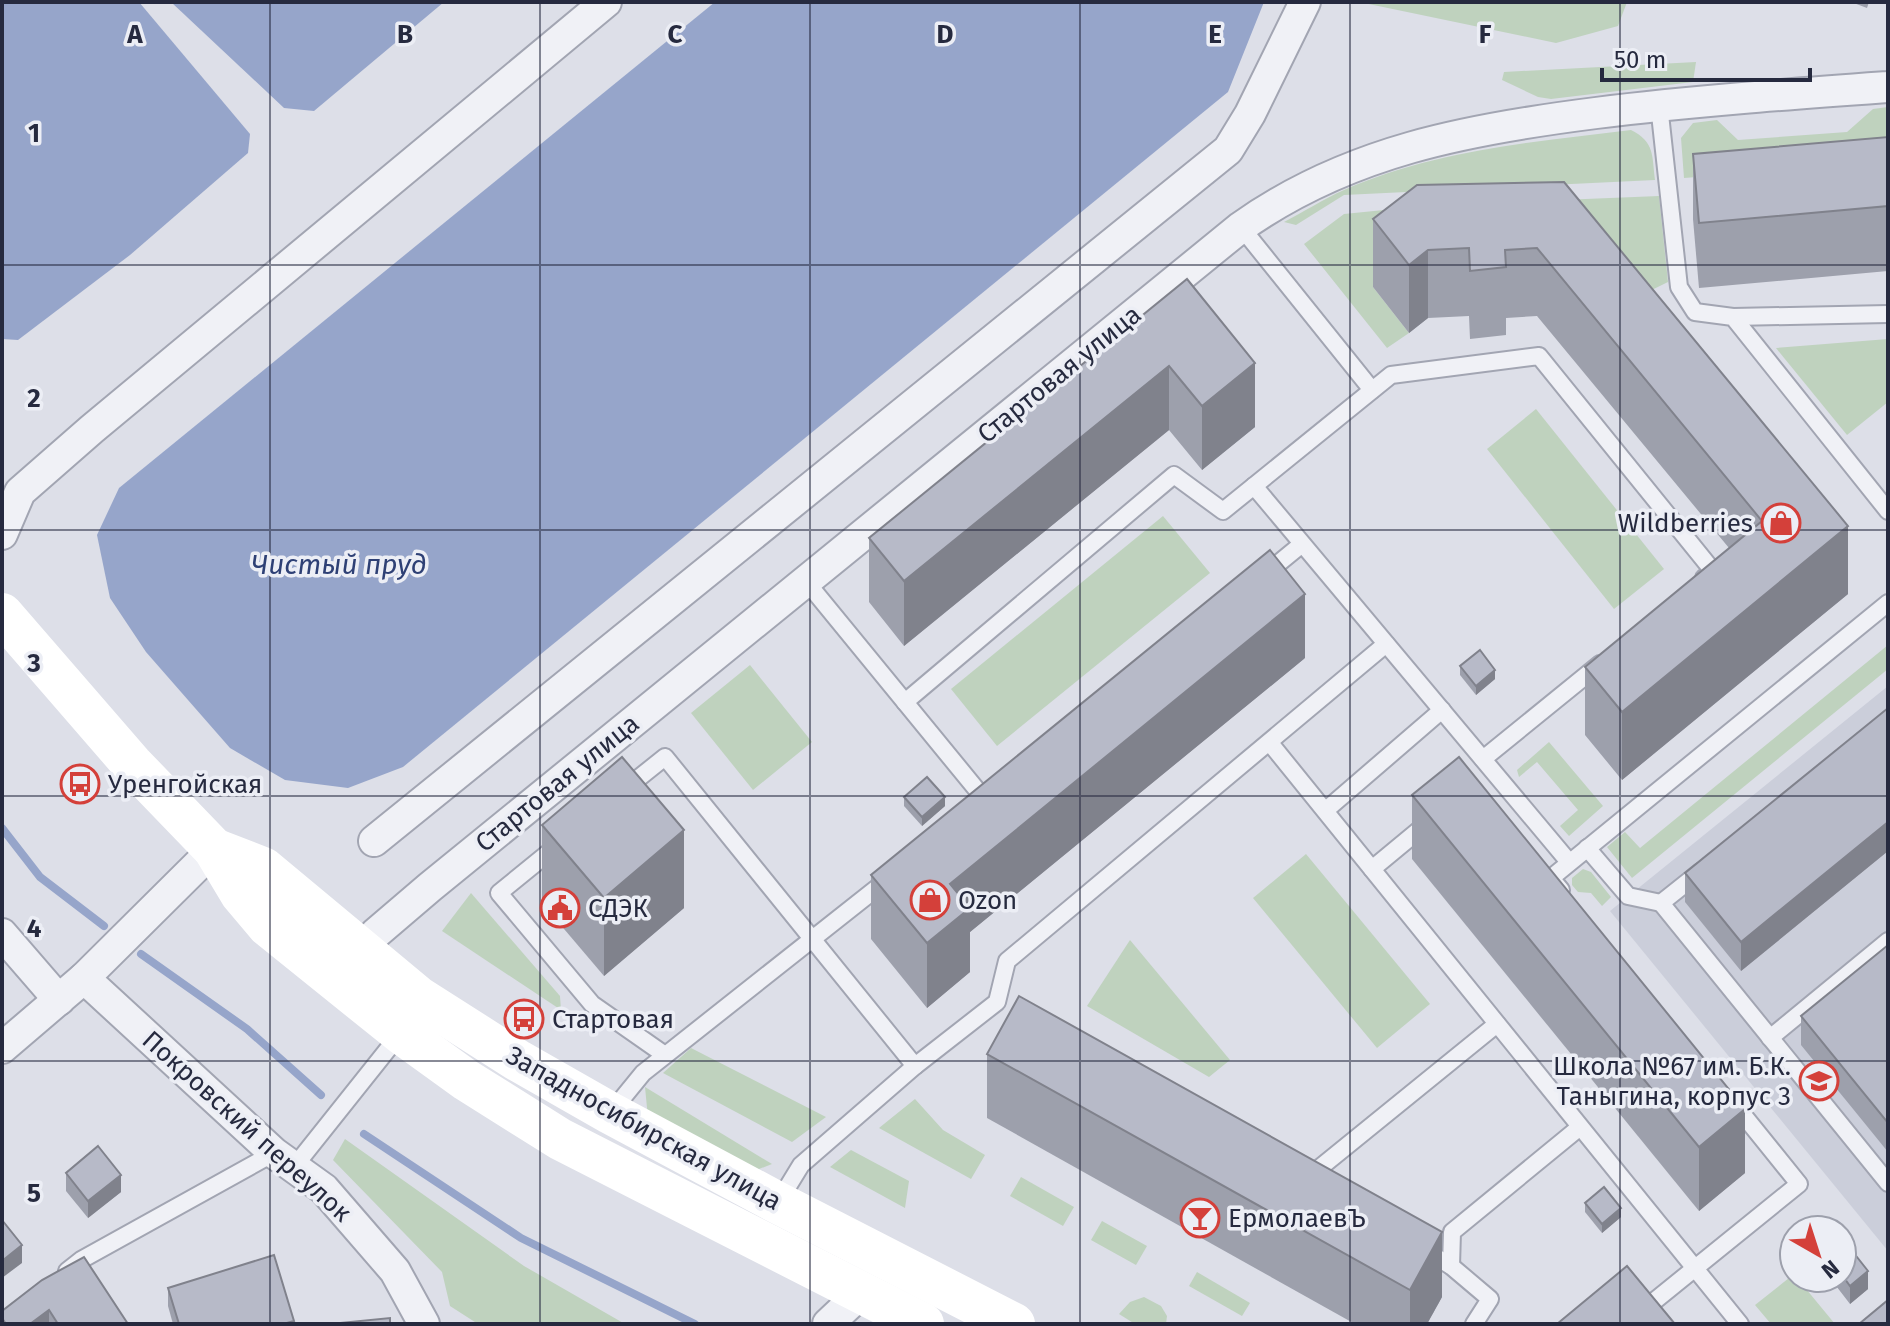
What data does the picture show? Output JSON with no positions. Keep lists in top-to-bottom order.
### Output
{
  "streets": {
    "main road": ["Западносибирская улица"],
    "street": ["Стартовая улица", "Покровский переулок"]
  },
  "crossings": [
    ["Стартовая улица", "Западносибирская улица"]
  ],
  "water": ["Чистый пруд"],
  "places": {
    "shop": ["Wildberries", "Ozon"],
    "bus stop": ["Уренгойская", "Стартовая"],
    "public building": ["СДЭК"],
    "school or university": ["Школа №67 им. Б.К. Таныгина, корпус 3"],
    "bar": ["ЕрмолаевЪ"]
  },
  "scale_bar": "50 m",
  "north": "bottom right",
  "grid": {
    "columns": [
      "A",
      "B",
      "C",
      "D",
      "E",
      "F"
    ],
    "rows": [
      "1",
      "2",
      "3",
      "4",
      "5"
    ]
  }
}
